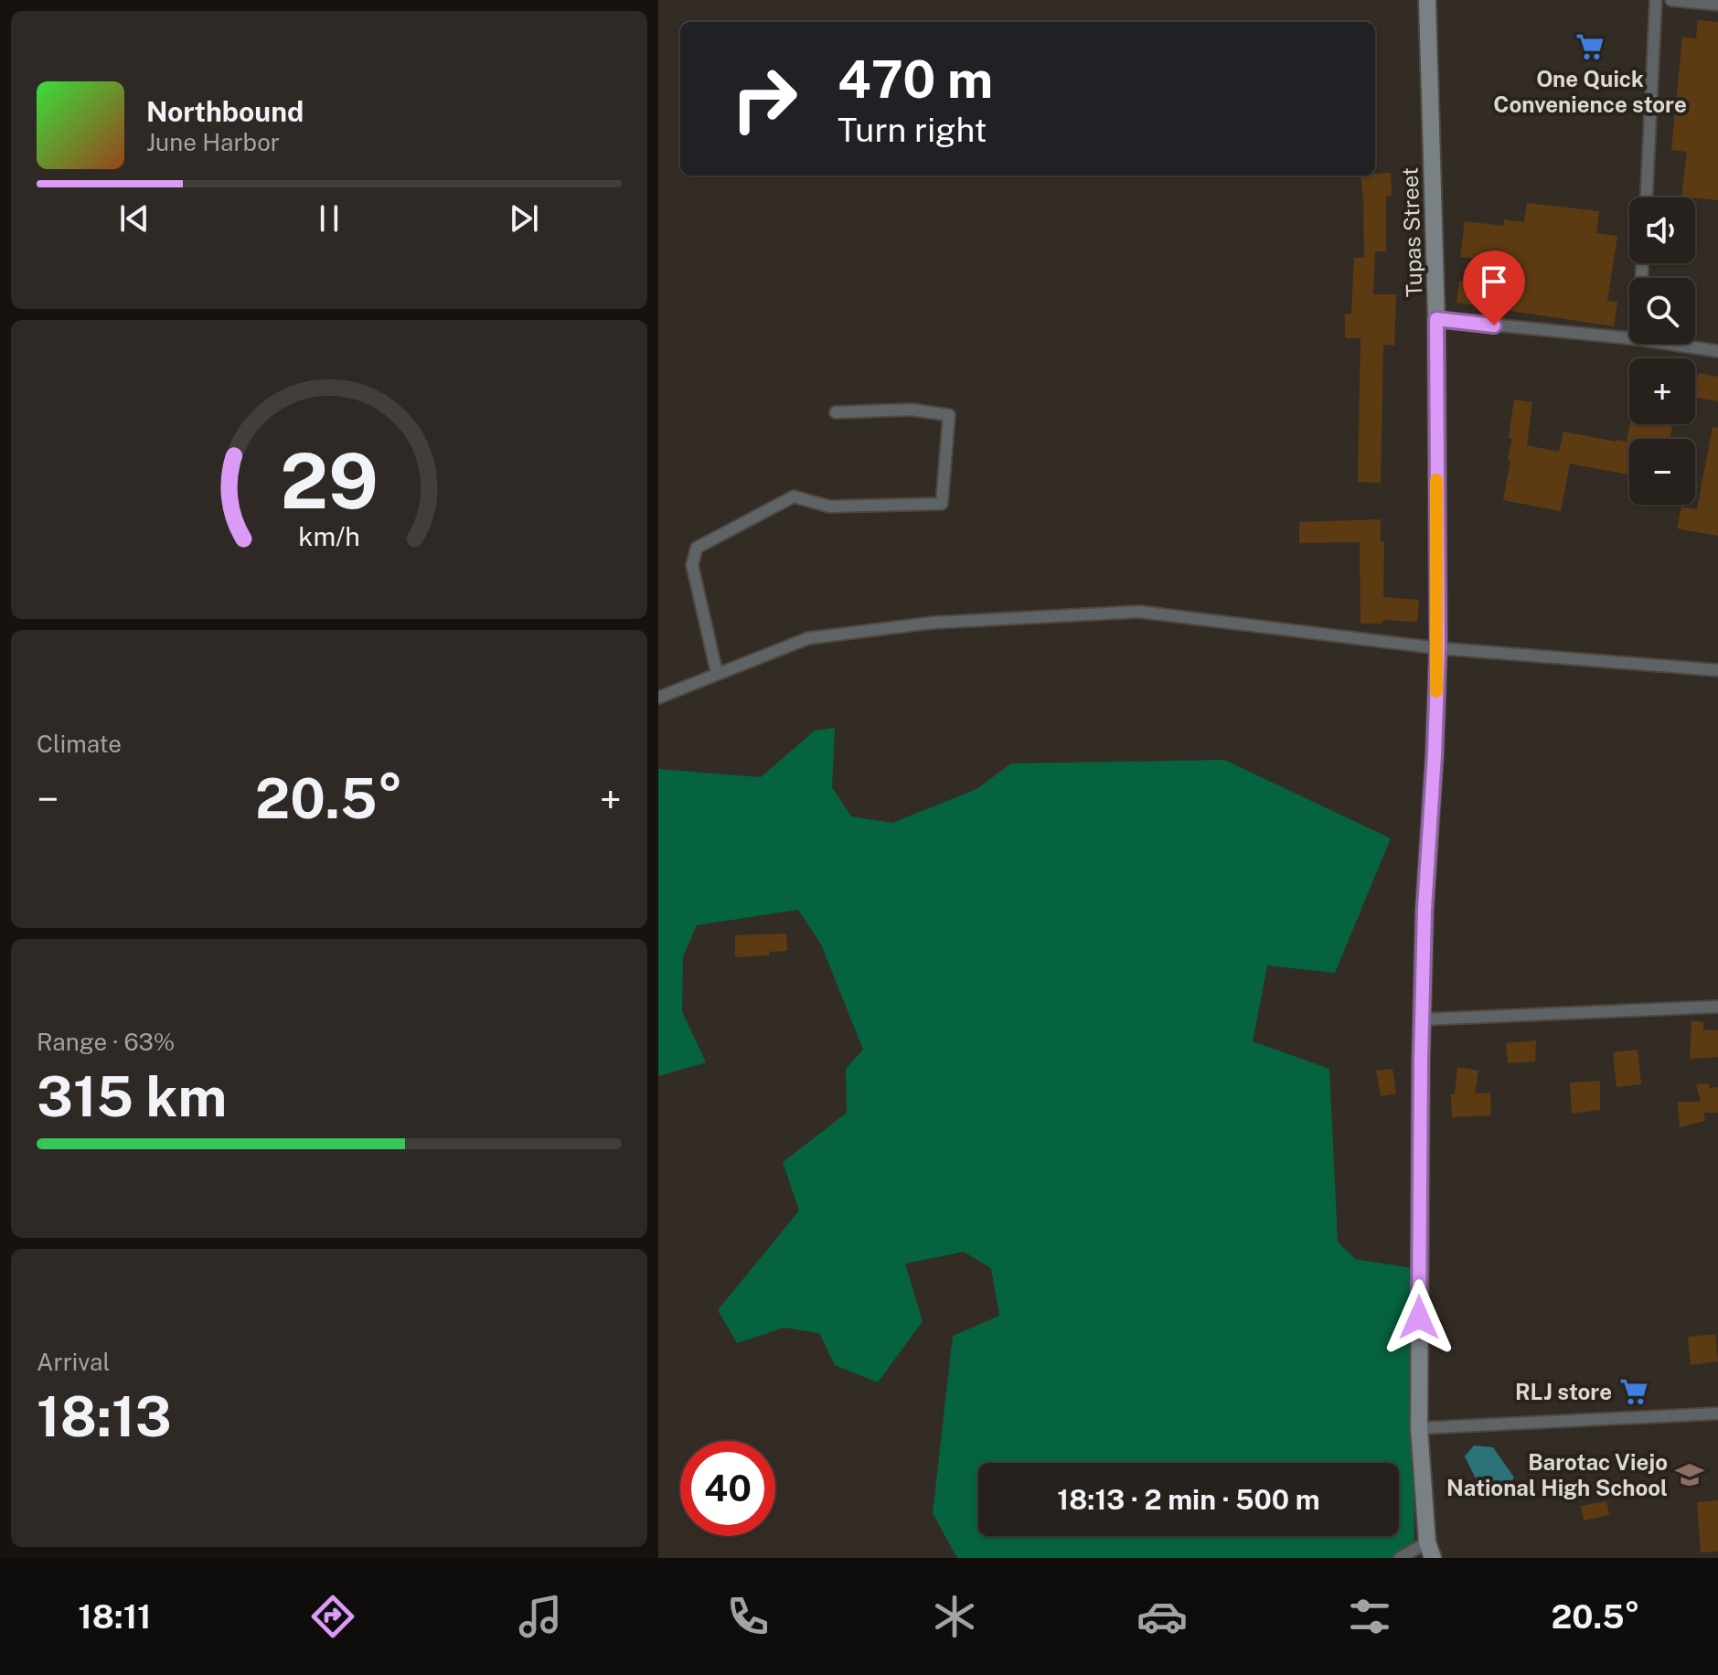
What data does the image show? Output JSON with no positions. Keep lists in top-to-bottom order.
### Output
{
  "streets": {
    "street": ["Tupas Street"]
  },
  "places": {
    "supermarket": ["One Quick Convenience store", "RLJ store"],
    "school or university": ["Barotac Viejo National High School"]
  },
  "page": {
    "turn": ["470 m", "Turn right"],
    "song": ["Northbound", "June Harbor"],
    "map_buttons": ["+", "−"],
    "tile": [
      "Climate",
      ["Range · 63%", "315 km"],
      ["Arrival", "18:13"]
    ],
    "heat": ["−", "20.5°", "+"],
    "limit": "40",
    "trip": "18:13 · 2 min · 500 m",
    "tabs": ["18:11", "20.5°"],
    "gauge": ["29", "km/h"]
  }
}
